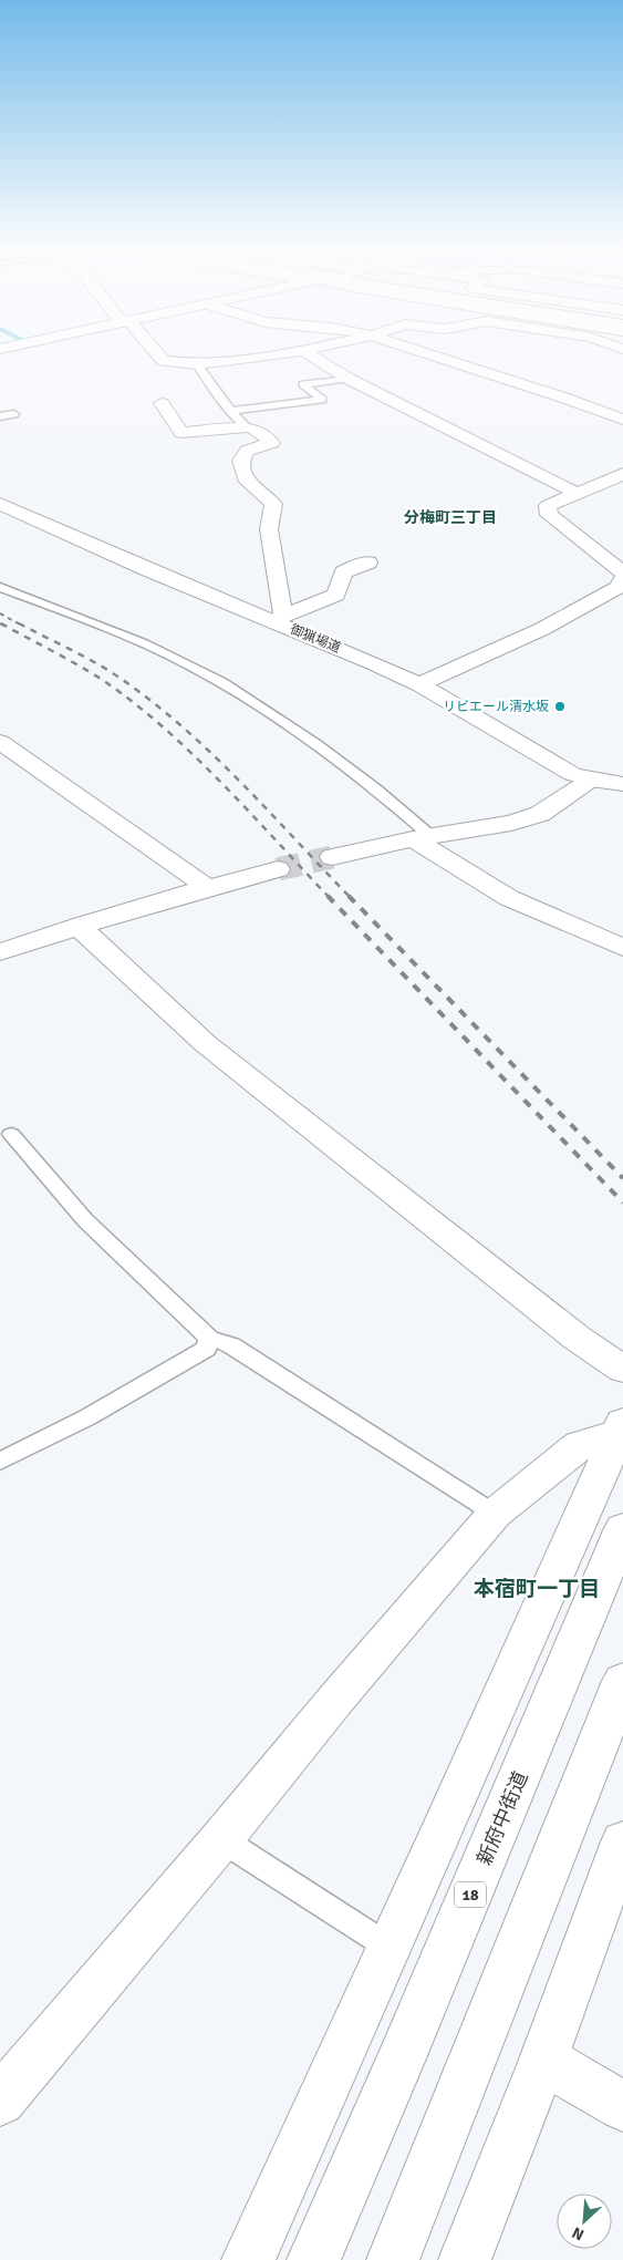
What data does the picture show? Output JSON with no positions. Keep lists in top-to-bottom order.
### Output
{
  "streets": {
    "main road": ["御猟場道", "新府中街道", "18"]
  },
  "districts": ["分梅町三丁目", "本宿町一丁目"],
  "places": ["リビエール清水坂"],
  "north": "bottom left"
}
